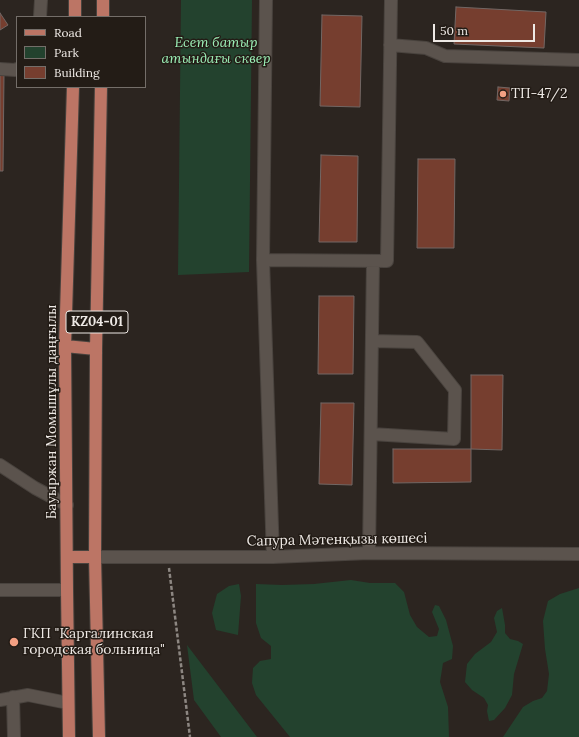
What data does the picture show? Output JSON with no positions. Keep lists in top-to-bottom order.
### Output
{
  "streets": {
    "main road": ["KZ04-01", "Бауыржан Момышұлы даңғылы"],
    "street": ["Сапура Мәтенқызы көшесі"]
  },
  "crossings": [
    ["KZ04-01", "Сапура Мәтенқызы көшесі"]
  ],
  "parks": ["Есет батыр атындағы сквер"],
  "places": ["ТП-47/2", "ГКП \"Каргалинская городская больница\""],
  "legend": ["Road", "Park", "Building"],
  "scale_bar": "50 m"
}
